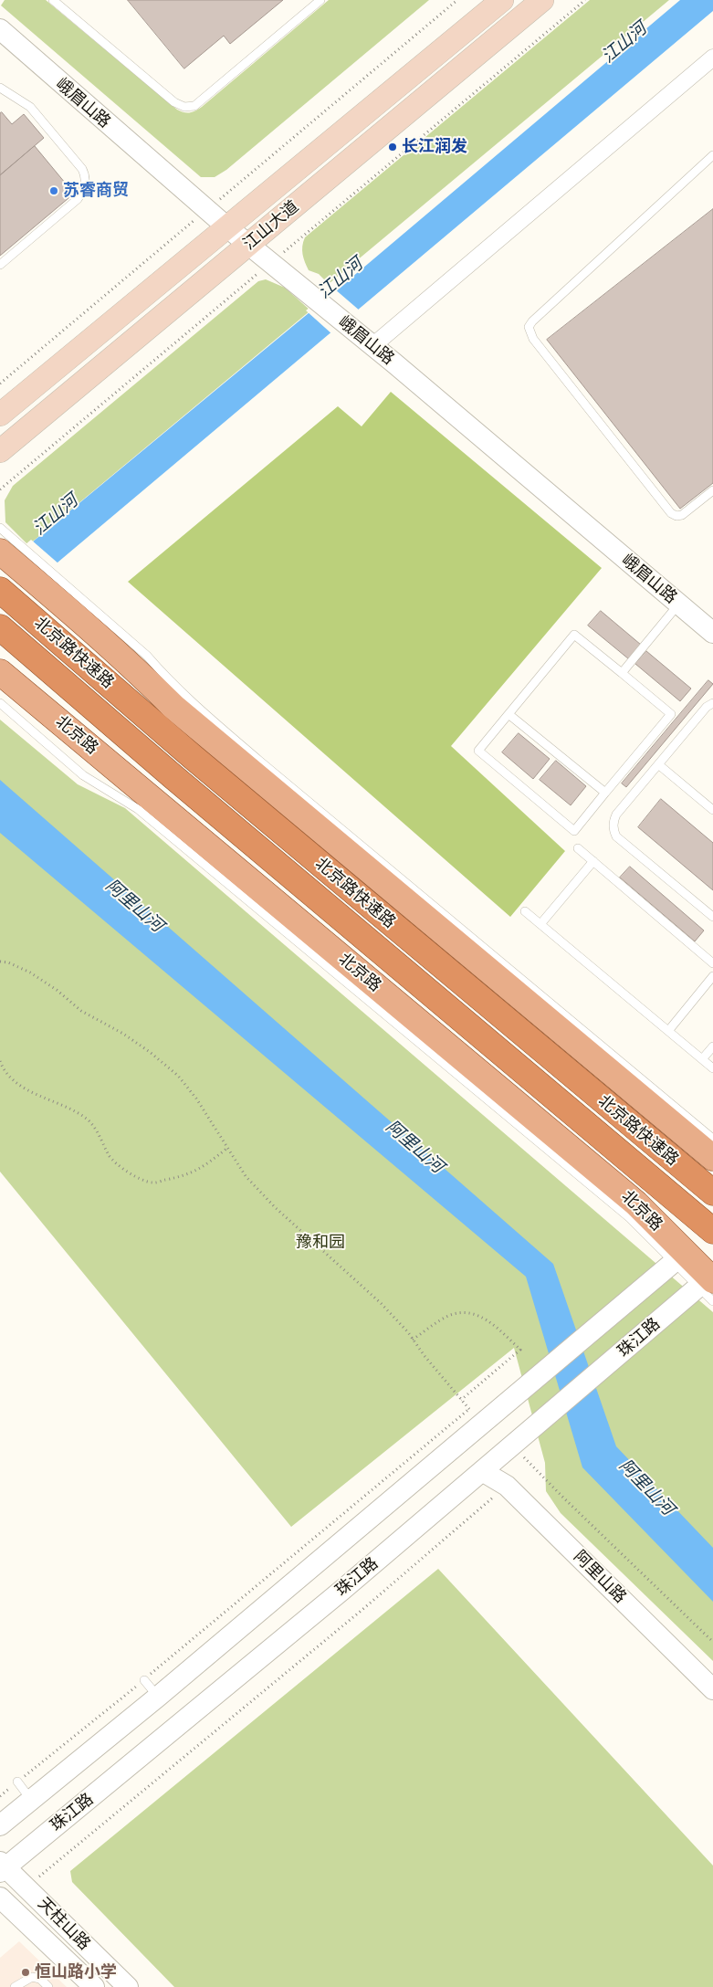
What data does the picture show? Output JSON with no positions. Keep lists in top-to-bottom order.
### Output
{
  "streets": {
    "highway": ["北京路快速路"],
    "main road": ["江山大道", "北京路"],
    "street": [
      "峨眉山路",
      "珠江路",
      "阿里山路",
      "天柱山路"
    ]
  },
  "crossings": [
    ["峨眉山路", "江山大道"],
    ["北京路", "珠江路"],
    ["珠江路", "阿里山路"],
    ["珠江路", "天柱山路"]
  ],
  "water": ["江山河", "阿里山河"],
  "parks": ["豫和园"],
  "places": ["长江润发", "苏睿商贸", "恒山路小学"]
}
